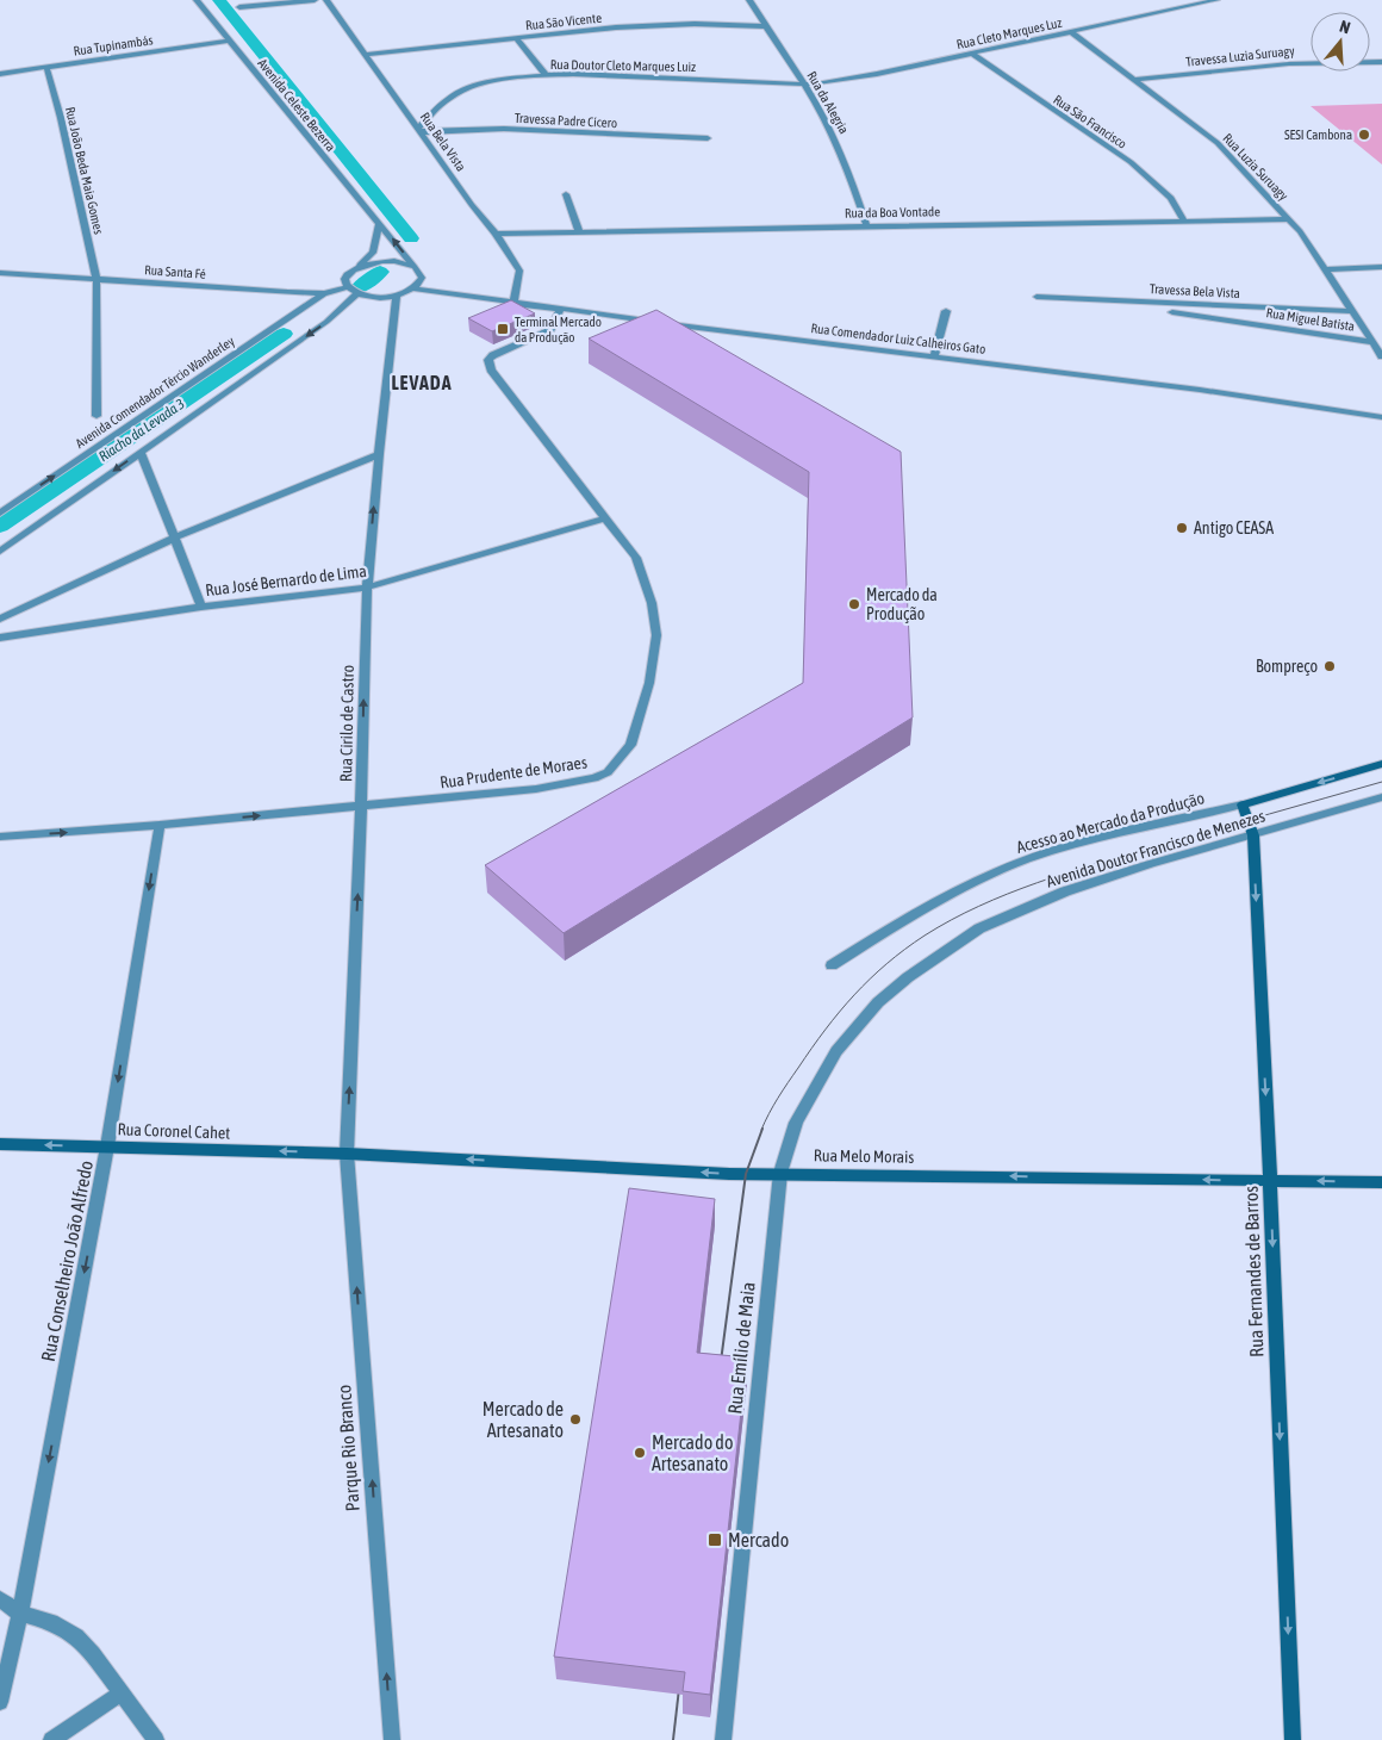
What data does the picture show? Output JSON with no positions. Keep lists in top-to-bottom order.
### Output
{
  "streets": {
    "street": [
      "Rua São Vicente",
      "Rua Cleto Marques Luz",
      "Rua Tupinambás",
      "Travessa Luzia Suruagy",
      "Rua Doutor Cleto Marques Luiz",
      "Rua da Alegria",
      "Avenida Celeste Bezerra",
      "Travessa Padre Cícero",
      "Rua São Francisco",
      "Rua Bela Vista",
      "Rua Luzia Suruagy",
      "Rua João Beda Maia Gomes",
      "Rua da Boa Vontade",
      "Rua Santa Fé",
      "Travessa Bela Vista",
      "Rua Miguel Batista",
      "Rua Comendador Luiz Calheiros Gato",
      "Avenida Comendador Tércio Wanderley",
      "Rua José Bernardo de Lima",
      "Rua Cirilo de Castro",
      "Rua Prudente de Moraes",
      "Acesso ao Mercado da Produção",
      "Avenida Doutor Francisco de Menezes",
      "Rua Coronel Cahet",
      "Rua Melo Morais",
      "Rua Conselheiro João Alfredo",
      "Rua Fernandes de Barros",
      "Rua Emílio de Maia",
      "Parque Rio Branco"
    ]
  },
  "crossings": [
    ["Rua São Vicente", "Rua da Alegria"],
    ["Rua São Vicente", "Rua Bela Vista"],
    ["Rua Cleto Marques Luz", "Rua Doutor Cleto Marques Luiz"],
    ["Rua Cleto Marques Luz", "Rua da Alegria"],
    ["Rua Cleto Marques Luz", "Rua São Francisco"],
    ["Rua Cleto Marques Luz", "Rua Luzia Suruagy"],
    ["Rua Tupinambás", "Avenida Celeste Bezerra"],
    ["Rua Tupinambás", "Rua João Beda Maia Gomes"],
    ["Travessa Luzia Suruagy", "Rua Luzia Suruagy"],
    ["Rua Doutor Cleto Marques Luiz", "Rua da Alegria"],
    ["Rua Doutor Cleto Marques Luiz", "Travessa Padre Cícero"],
    ["Rua Doutor Cleto Marques Luiz", "Rua Bela Vista"],
    ["Rua da Alegria", "Rua da Boa Vontade"],
    ["Travessa Padre Cícero", "Rua Bela Vista"],
    ["Rua São Francisco", "Rua da Boa Vontade"],
    ["Rua Bela Vista", "Rua da Boa Vontade"],
    ["Rua Luzia Suruagy", "Rua da Boa Vontade"],
    ["Rua Luzia Suruagy", "Travessa Bela Vista"],
    ["Rua Luzia Suruagy", "Rua Miguel Batista"],
    ["Rua João Beda Maia Gomes", "Rua Santa Fé"],
    ["Rua Santa Fé", "Avenida Comendador Tércio Wanderley"],
    ["Rua Santa Fé", "Rua Cirilo de Castro"],
    ["Rua José Bernardo de Lima", "Rua Cirilo de Castro"],
    ["Rua José Bernardo de Lima", "Rua Prudente de Moraes"],
    ["Rua Cirilo de Castro", "Rua Prudente de Moraes"],
    ["Rua Cirilo de Castro", "Rua Coronel Cahet"],
    ["Rua Cirilo de Castro", "Rua Melo Morais"],
    ["Rua Cirilo de Castro", "Parque Rio Branco"],
    ["Rua Prudente de Moraes", "Rua Conselheiro João Alfredo"],
    ["Acesso ao Mercado da Produção", "Rua Fernandes de Barros"],
    ["Avenida Doutor Francisco de Menezes", "Rua Melo Morais"],
    ["Avenida Doutor Francisco de Menezes", "Rua Fernandes de Barros"],
    ["Avenida Doutor Francisco de Menezes", "Rua Emílio de Maia"],
    ["Rua Coronel Cahet", "Rua Melo Morais"],
    ["Rua Coronel Cahet", "Rua Conselheiro João Alfredo"],
    ["Rua Coronel Cahet", "Parque Rio Branco"],
    ["Rua Melo Morais", "Rua Fernandes de Barros"],
    ["Rua Melo Morais", "Rua Emílio de Maia"],
    ["Rua Melo Morais", "Parque Rio Branco"]
  ],
  "one_way": [
    "Rua Cirilo de Castro",
    "Rua Coronel Cahet",
    "Rua Melo Morais",
    "Rua Conselheiro João Alfredo",
    "Rua Fernandes de Barros",
    "Parque Rio Branco"
  ],
  "districts": ["LEVADA"],
  "water": ["Riacho da Levada 3"],
  "places": {
    "other": [
      "SESI Cambona",
      "Antigo CEASA",
      "Mercado da Produção",
      "Bompreço",
      "Mercado de Artesanato",
      "Mercado do Artesanato"
    ],
    "transit": ["Terminal Mercado da Produção", "Mercado"]
  },
  "north": "top"
}
